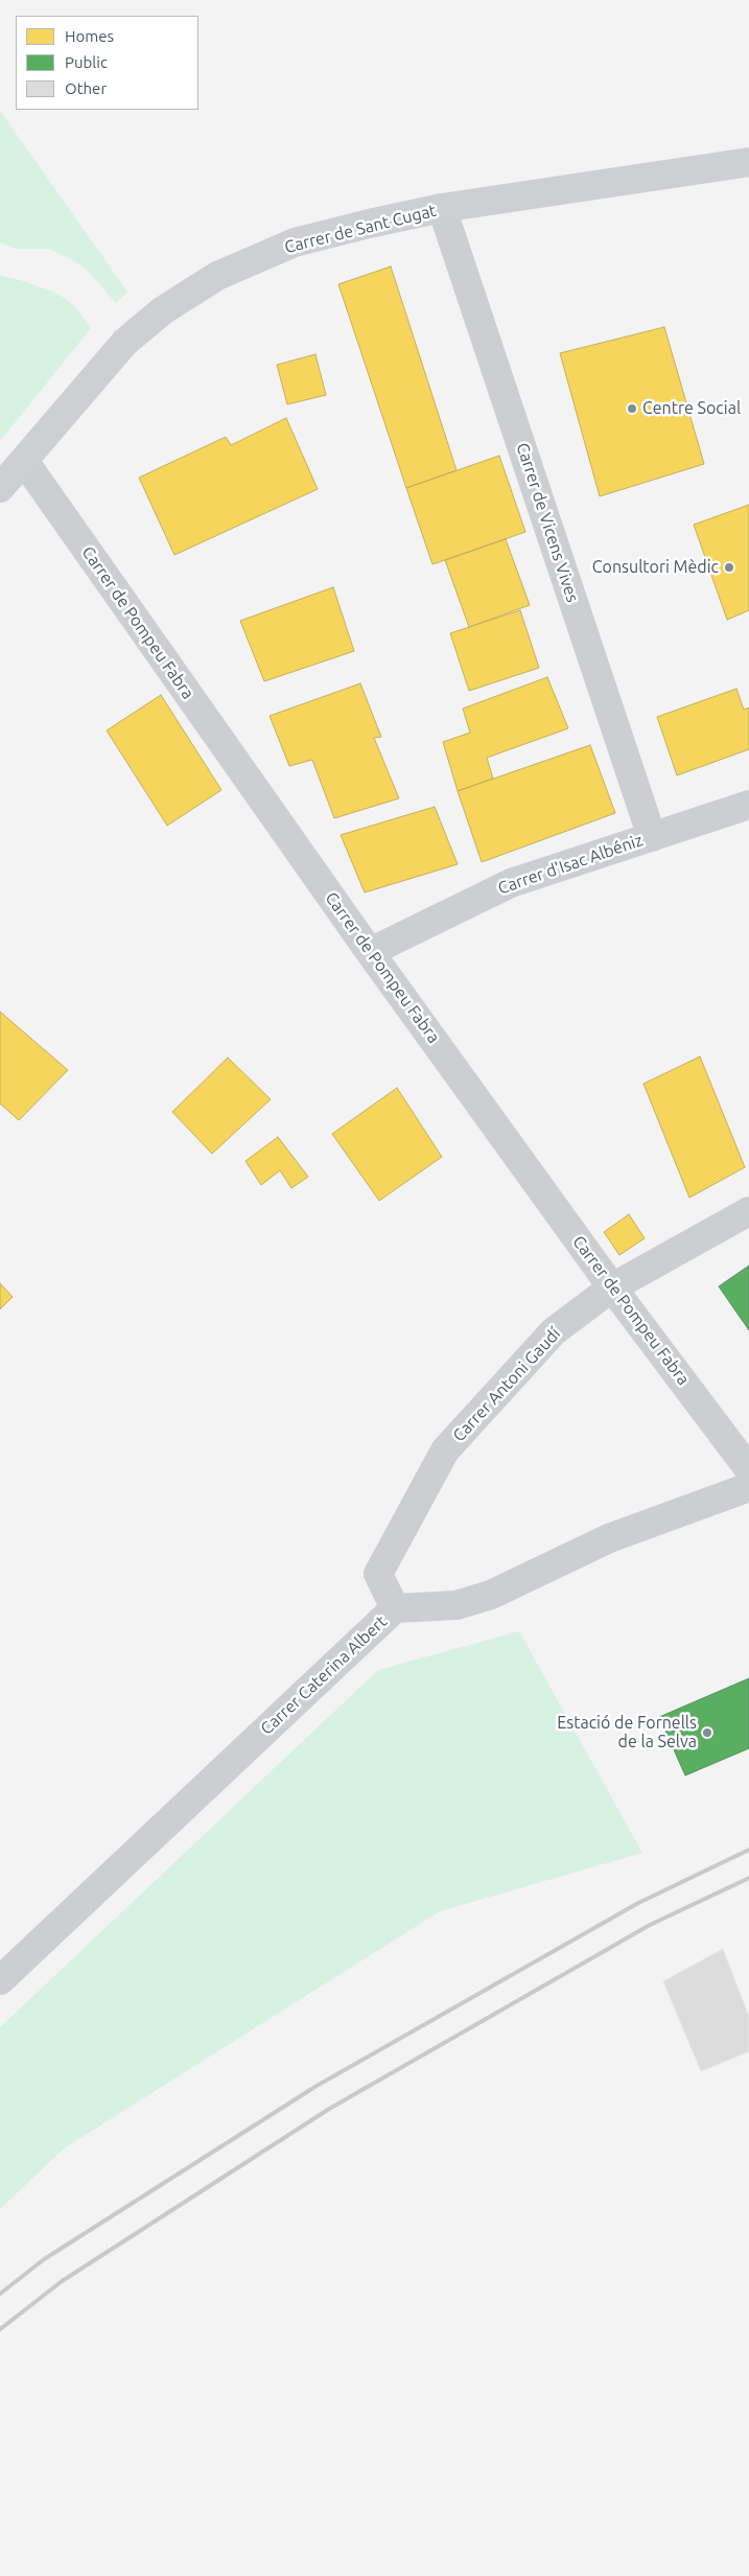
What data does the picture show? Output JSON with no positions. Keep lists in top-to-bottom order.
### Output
{
  "streets": {
    "street": [
      "Carrer de Sant Cugat",
      "Carrer de Vicens Vives",
      "Carrer de Pompeu Fabra",
      "Carrer d'Isac Albéniz",
      "Carrer Antoni Gaudí",
      "Carrer Caterina Albert"
    ]
  },
  "crossings": [
    ["Carrer de Sant Cugat", "Carrer de Vicens Vives"],
    ["Carrer de Sant Cugat", "Carrer de Pompeu Fabra"],
    ["Carrer de Vicens Vives", "Carrer d'Isac Albéniz"],
    ["Carrer de Pompeu Fabra", "Carrer d'Isac Albéniz"],
    ["Carrer de Pompeu Fabra", "Carrer Antoni Gaudí"],
    ["Carrer Antoni Gaudí", "Carrer Caterina Albert"]
  ],
  "places": ["Centre Social", "Consultori Mèdic", "Estació de Fornells de la Selva"],
  "legend": ["Homes", "Public", "Other"]
}
